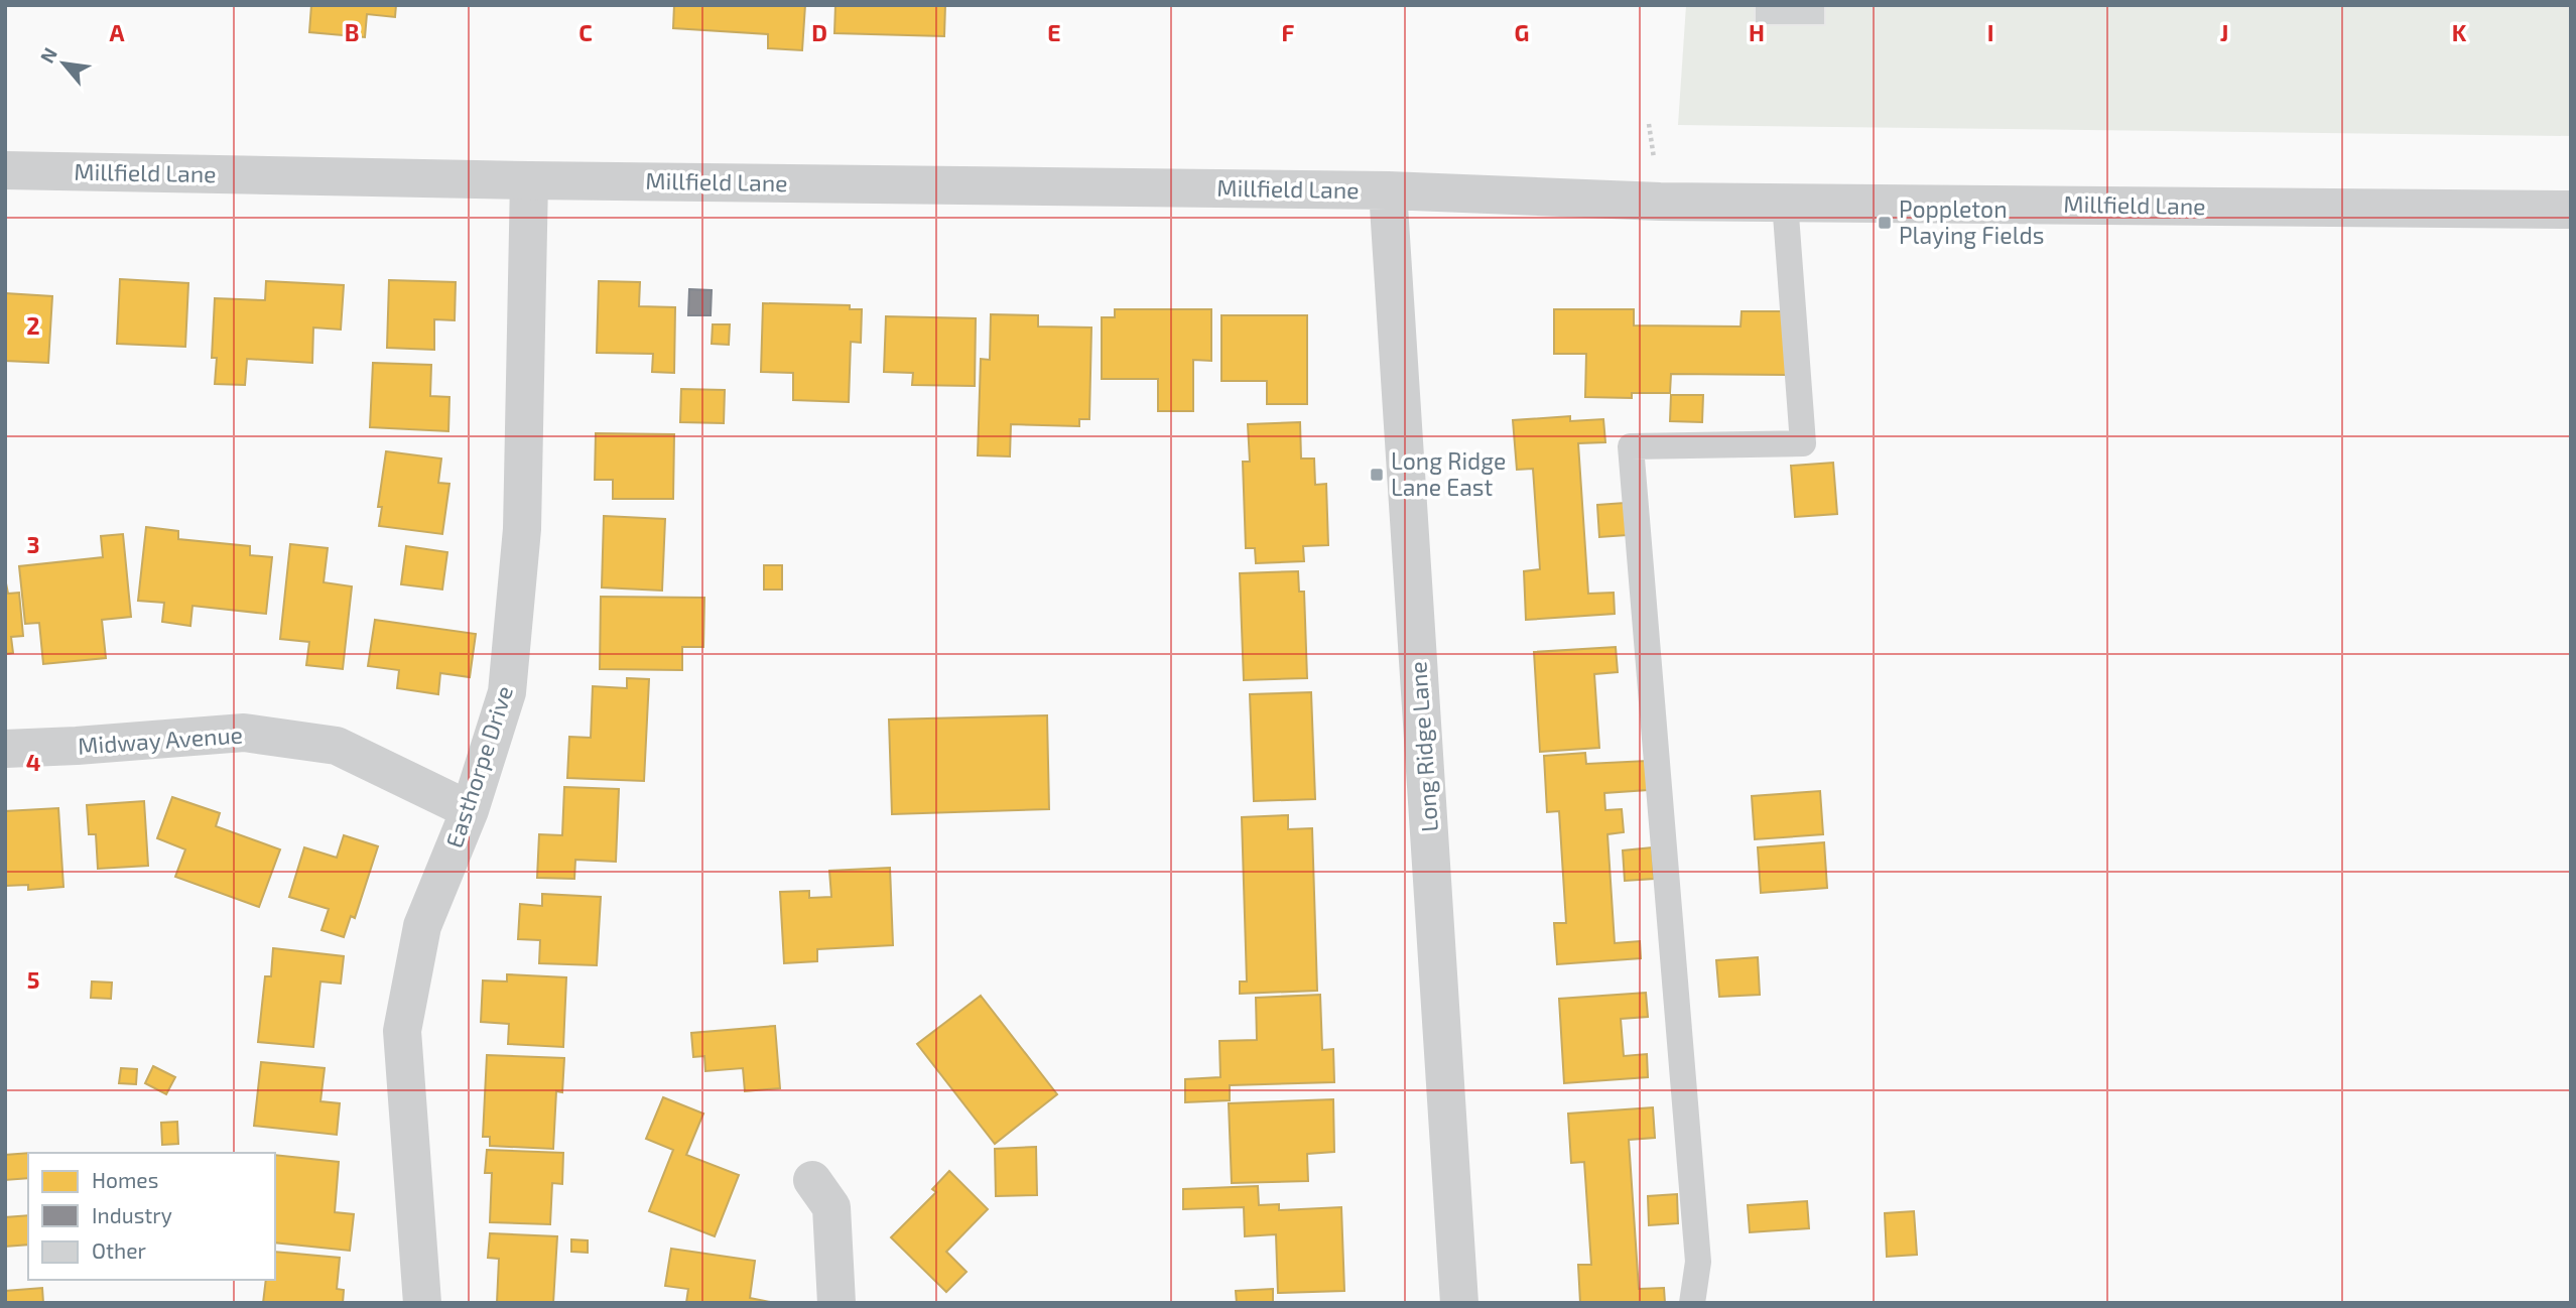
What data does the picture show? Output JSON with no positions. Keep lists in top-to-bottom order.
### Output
{
  "streets": {
    "street": [
      "Millfield Lane",
      "Midway Avenue",
      "Long Ridge Lane",
      "Easthorpe Drive"
    ]
  },
  "crossings": [
    ["Millfield Lane", "Long Ridge Lane"],
    ["Millfield Lane", "Easthorpe Drive"],
    ["Midway Avenue", "Easthorpe Drive"]
  ],
  "places": {
    "transit": ["Poppleton Playing Fields", "Long Ridge Lane East"]
  },
  "legend": ["Homes", "Industry", "Other"],
  "north": "top left",
  "grid": {
    "columns": [
      "A",
      "B",
      "C",
      "D",
      "E",
      "F",
      "G",
      "H",
      "I",
      "J",
      "K"
    ],
    "rows": [
      "2",
      "3",
      "4",
      "5"
    ]
  }
}
